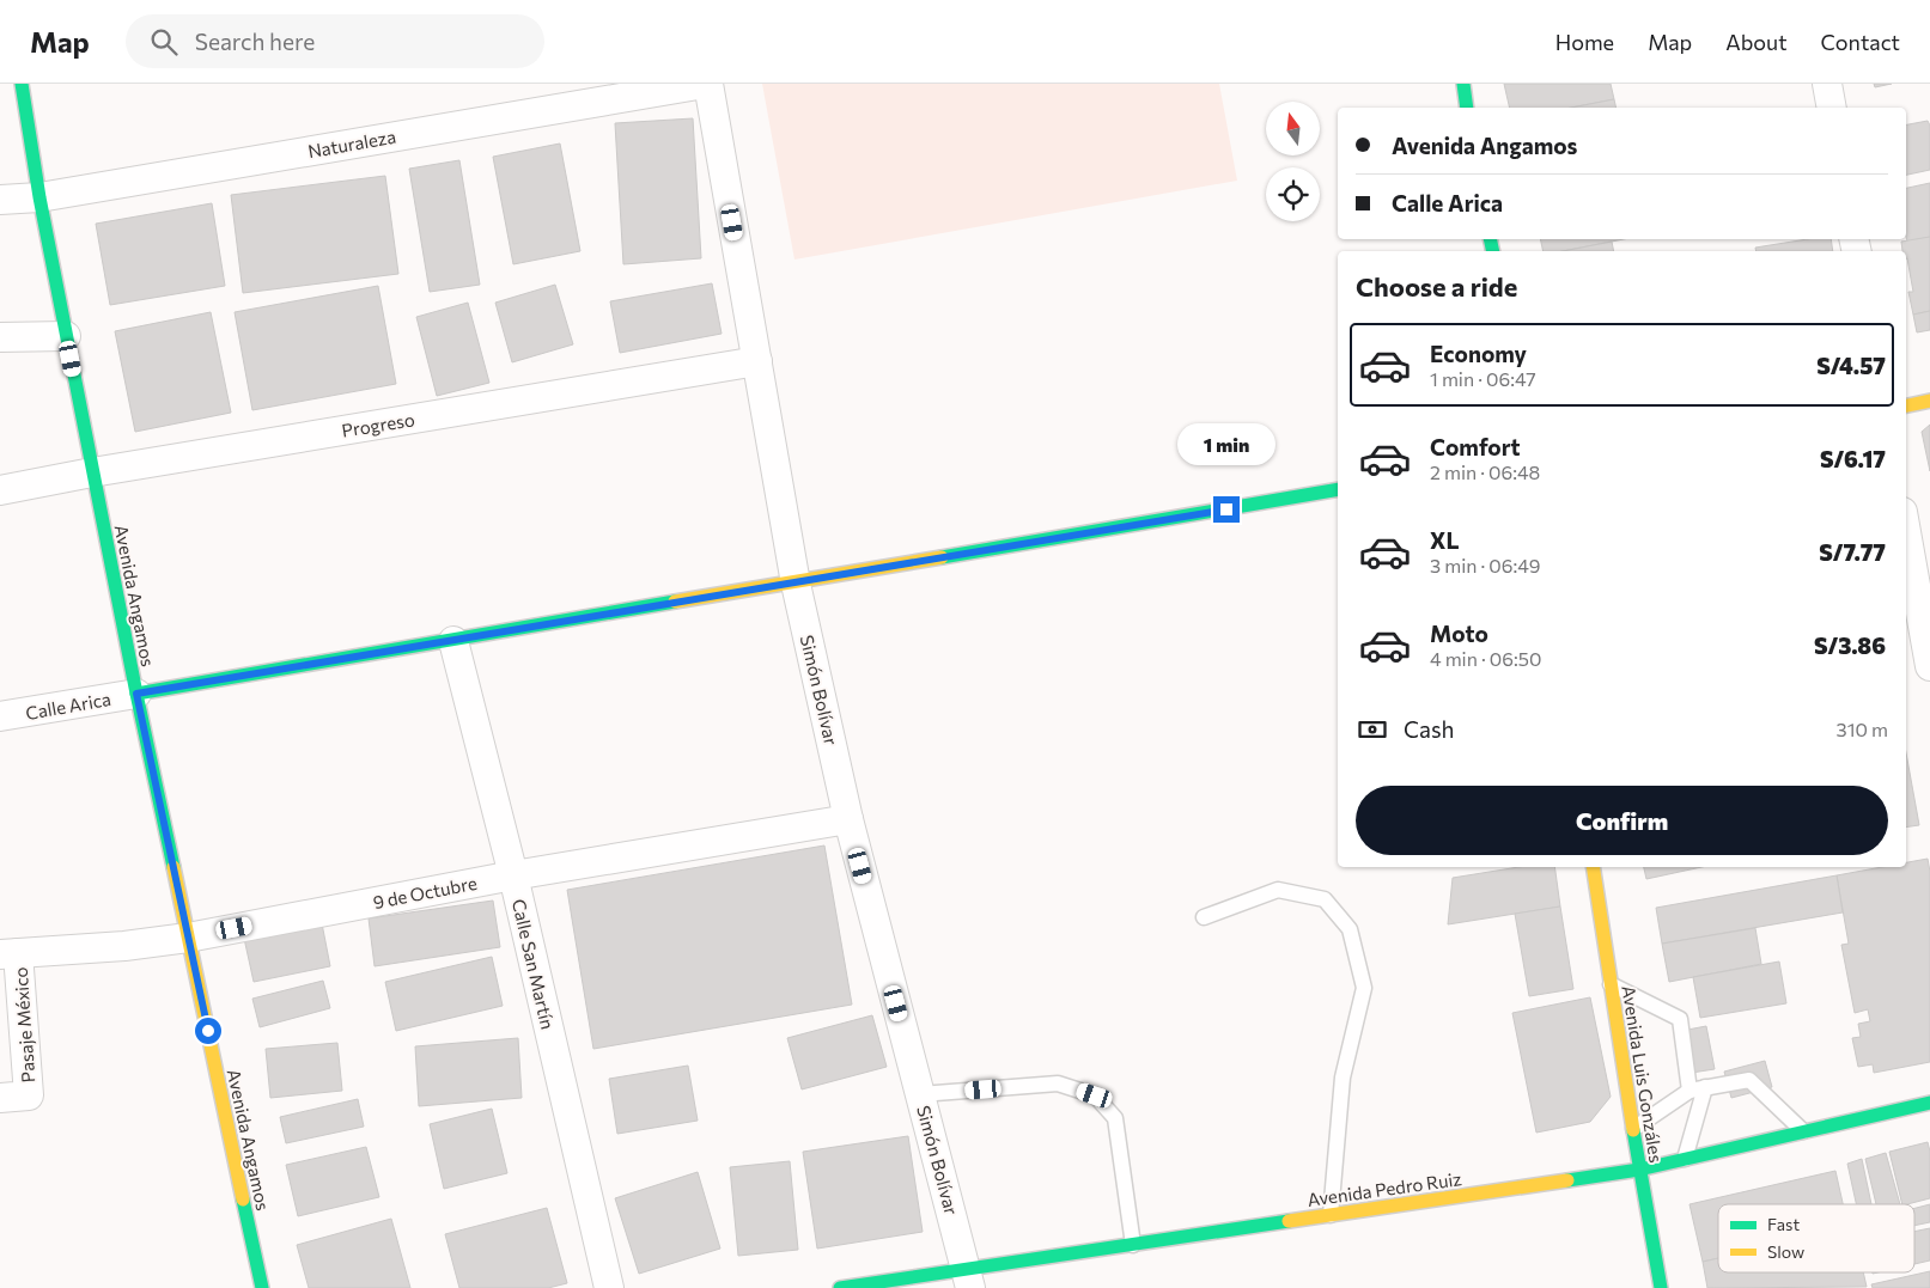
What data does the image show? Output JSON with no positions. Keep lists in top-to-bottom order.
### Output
{
  "streets": {
    "street": [
      "Naturaleza",
      "Progreso",
      "Avenida Angamos",
      "Simón Bolívar",
      "Calle Arica",
      "9 de Octubre",
      "Calle San Martín",
      "Pasaje México",
      "Avenida Luis Gonzáles",
      "Avenida Pedro Ruiz"
    ]
  },
  "crossings": [
    ["Naturaleza", "Avenida Angamos"],
    ["Naturaleza", "Simón Bolívar"],
    ["Progreso", "Avenida Angamos"],
    ["Progreso", "Simón Bolívar"],
    ["Avenida Angamos", "Calle Arica"],
    ["Avenida Angamos", "9 de Octubre"],
    ["Simón Bolívar", "Calle Arica"],
    ["Simón Bolívar", "9 de Octubre"],
    ["Simón Bolívar", "Avenida Pedro Ruiz"],
    ["Calle Arica", "Calle San Martín"],
    ["9 de Octubre", "Calle San Martín"],
    ["9 de Octubre", "Pasaje México"],
    ["Avenida Luis Gonzáles", "Avenida Pedro Ruiz"]
  ],
  "legend": ["Fast", "Slow"],
  "north": "top",
  "page": {
    "header": "Map",
    "search": "Search here",
    "nav": [
      "Home",
      "Map",
      "About",
      "Contact"
    ],
    "banner": ["Avenida Angamos", "Calle Arica"],
    "heading": "Choose a ride",
    "list": [
      {
        "name": "Economy",
        "note": "1 min · 06:47",
        "value": "S/4.57"
      },
      {
        "name": "Comfort",
        "note": "2 min · 06:48",
        "value": "S/6.17"
      },
      {
        "name": "XL",
        "note": "3 min · 06:49",
        "value": "S/7.77"
      },
      {
        "name": "Moto",
        "note": "4 min · 06:50",
        "value": "S/3.86"
      }
    ],
    "bubble": "1 min",
    "pay": ["Cash", "310 m"],
    "buttons": "Confirm"
  }
}
